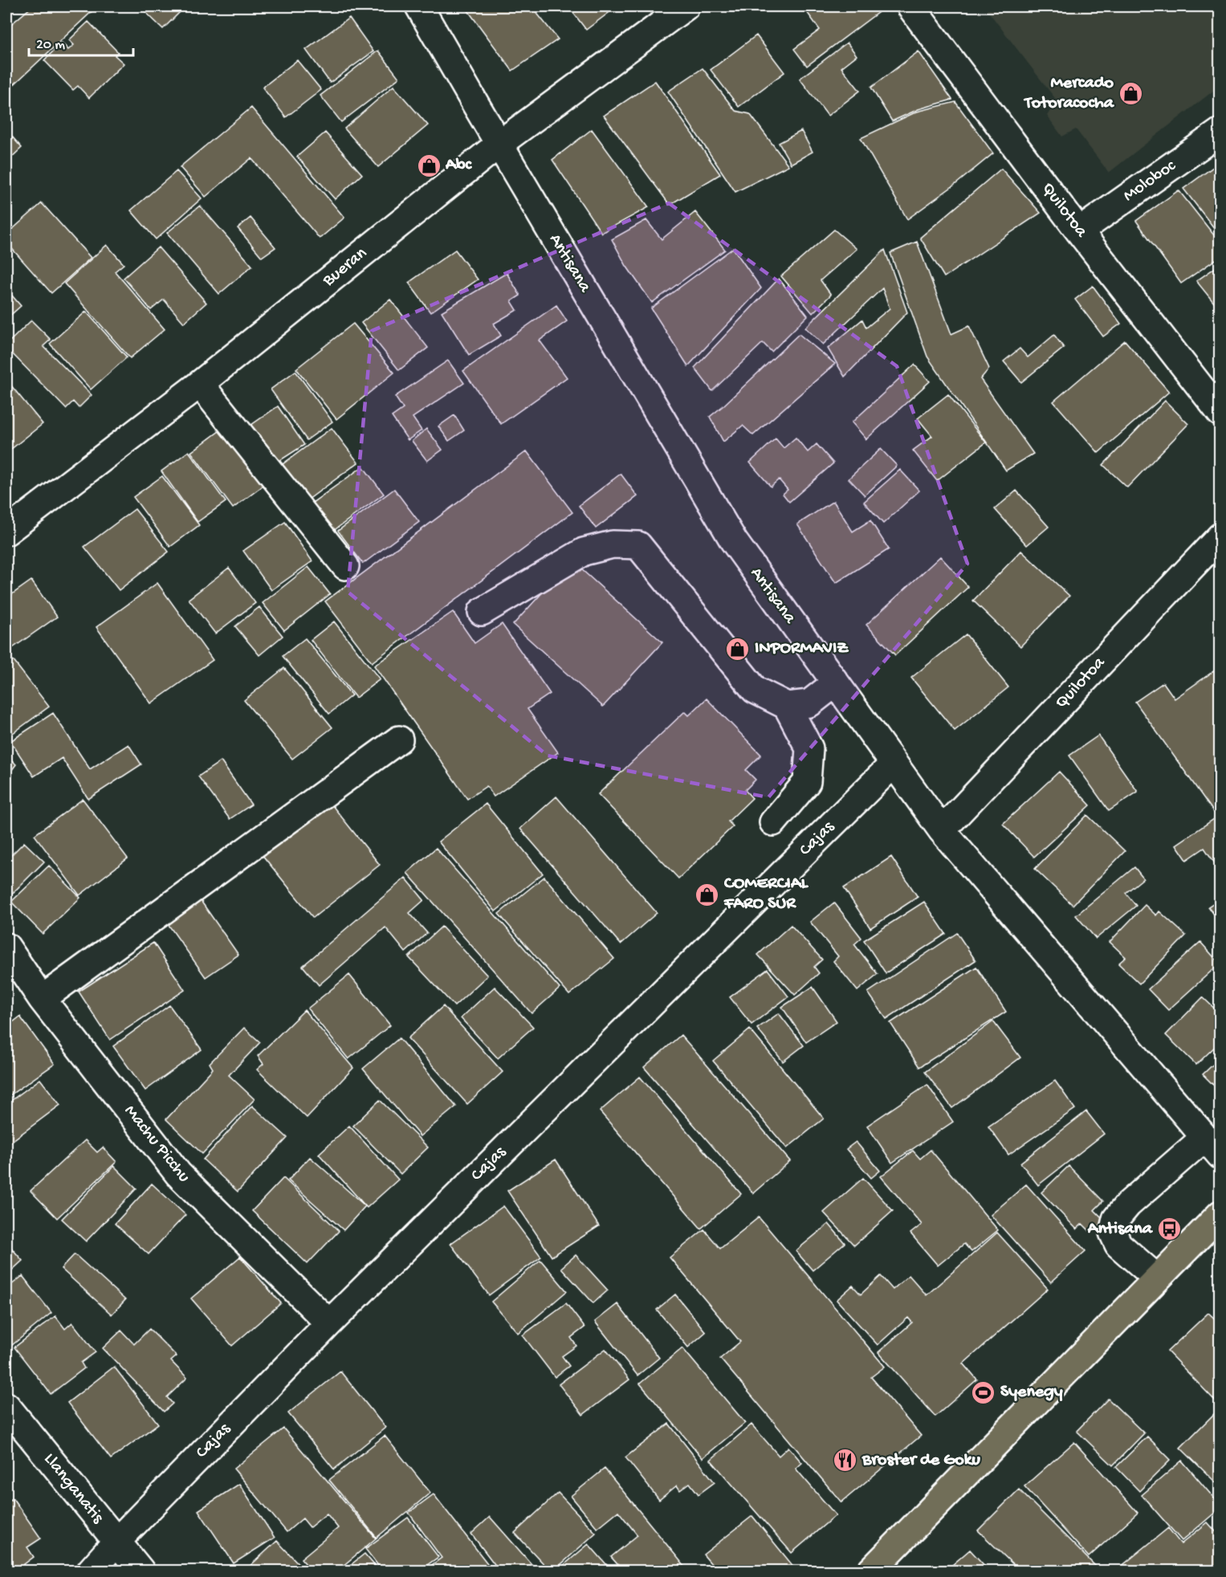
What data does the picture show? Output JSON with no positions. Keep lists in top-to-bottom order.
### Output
{
  "streets": {
    "street": [
      "Moloboc",
      "Quilotoa",
      "Antisana",
      "Bueran",
      "Cajas",
      "Machu Picchu",
      "Llanganatis"
    ]
  },
  "crossings": [
    ["Moloboc", "Quilotoa"],
    ["Quilotoa", "Antisana"],
    ["Antisana", "Bueran"],
    ["Antisana", "Cajas"],
    ["Cajas", "Machu Picchu"],
    ["Cajas", "Llanganatis"]
  ],
  "places": {
    "shop": [
      "Mercado Totoracocha",
      "Abc",
      "INPORMAVIZ",
      "COMERCIAL FARO SUR"
    ],
    "bus stop": ["Antisana"],
    "sports": ["Syenegy"],
    "restaurant": ["Broster de Goku"]
  },
  "scale_bar": "20 m"
}
